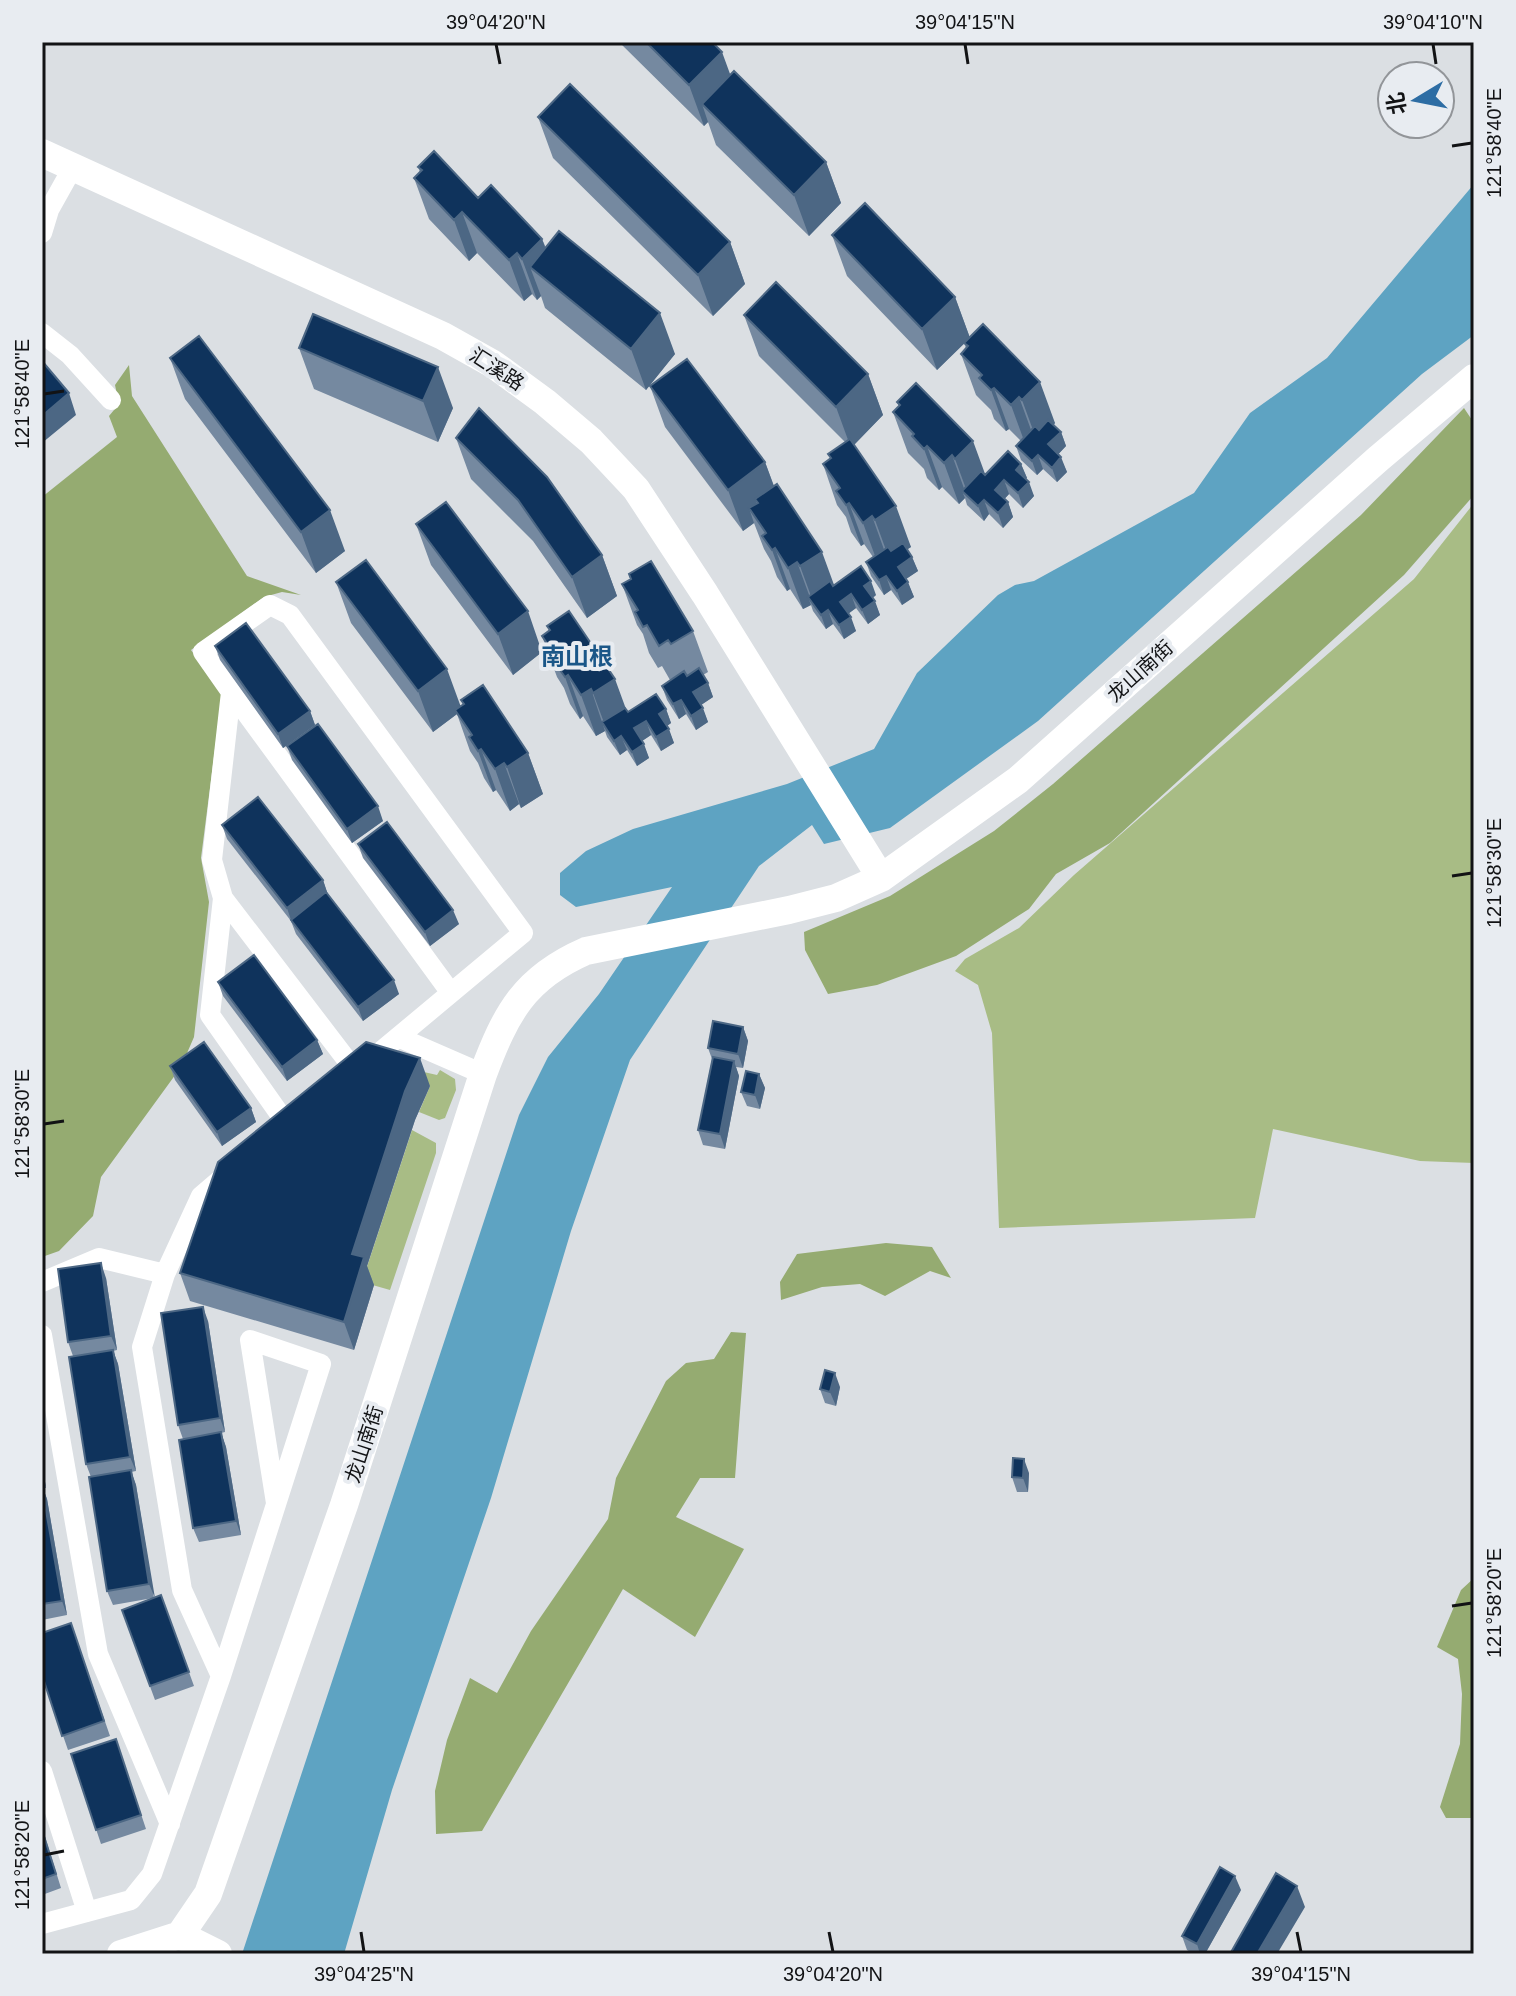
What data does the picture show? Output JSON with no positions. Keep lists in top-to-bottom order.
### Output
{
  "streets": {
    "street": ["汇溪路", "龙山南街"]
  },
  "crossings": [
    ["汇溪路", "龙山南街"]
  ],
  "districts": ["南山根"],
  "north": "left",
  "coordinates": [
    "39°04'20\"N",
    "39°04'15\"N",
    "39°04'10\"N",
    "121°58'40\"E",
    "121°58'30\"E",
    "121°58'20\"E",
    "39°04'25\"N"
  ]
}
